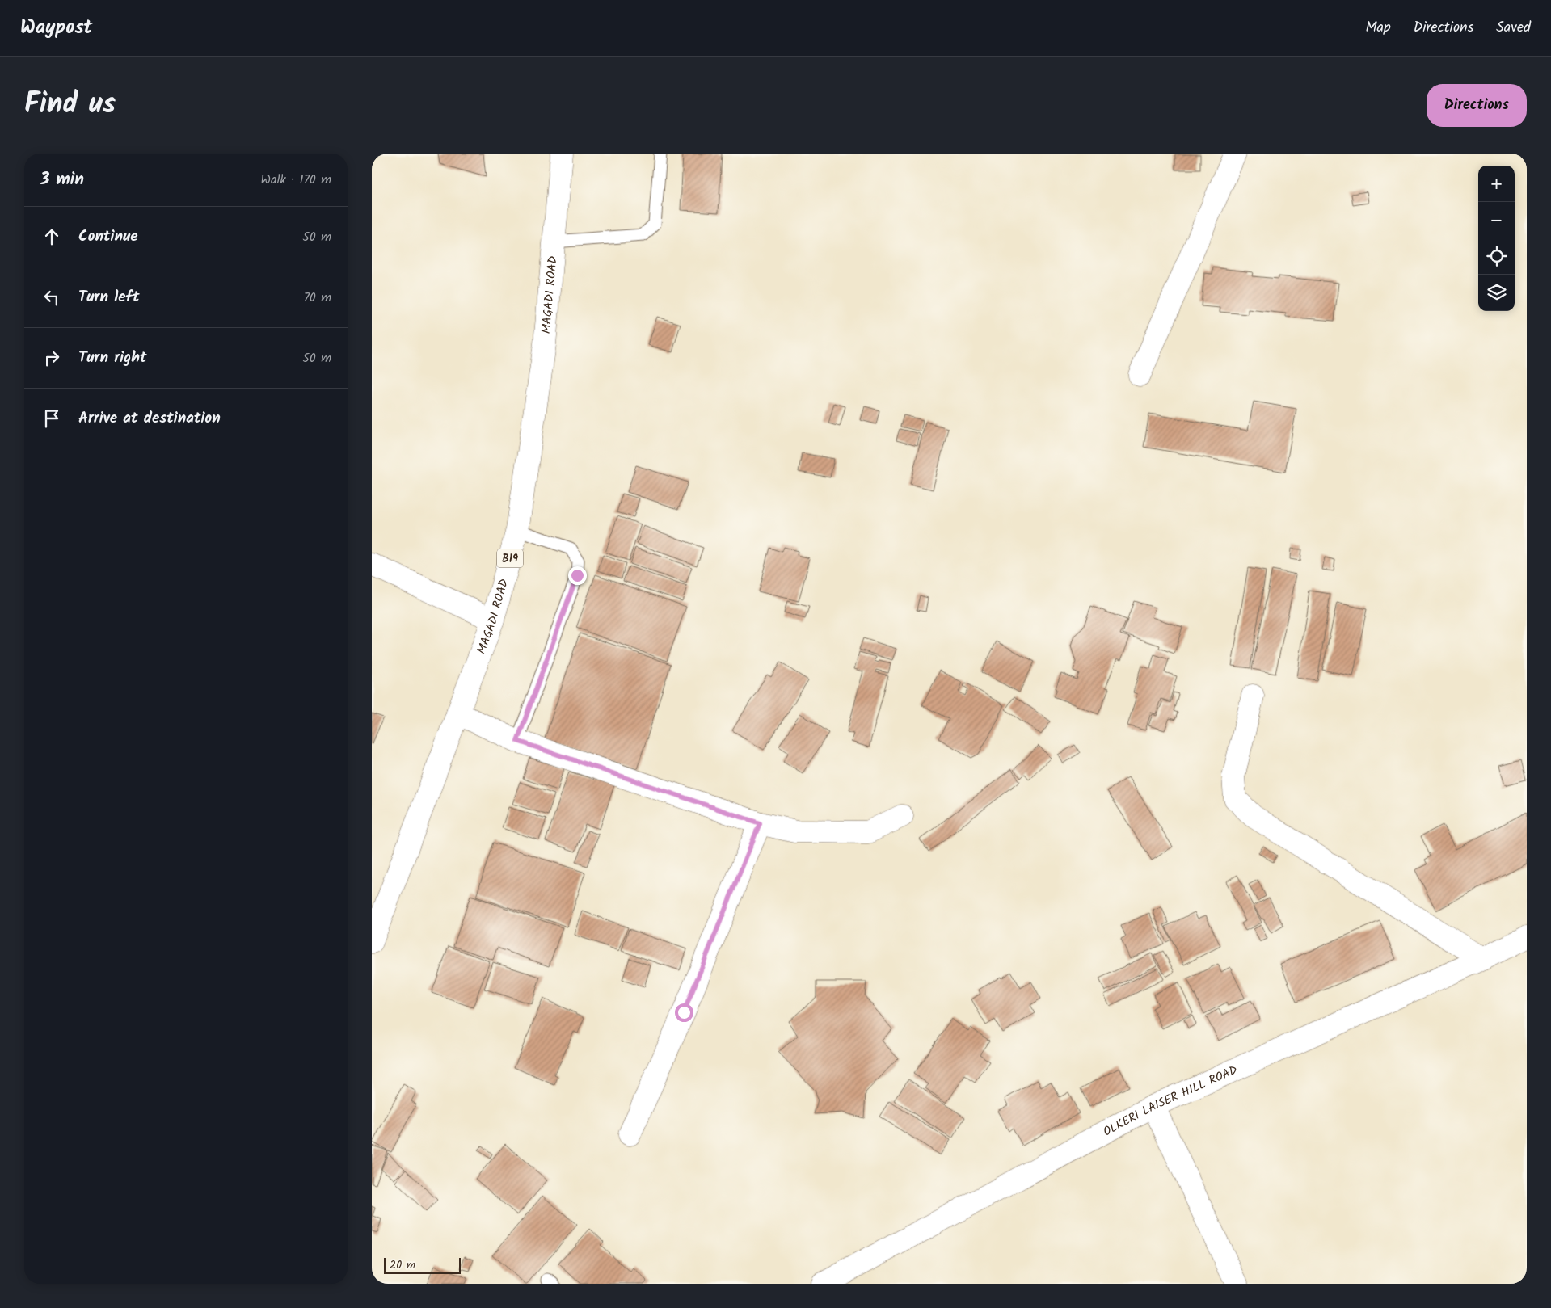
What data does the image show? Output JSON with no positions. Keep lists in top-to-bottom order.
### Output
{
  "streets": {
    "main road": ["MAGADI ROAD", "B19", "OLKERI LAISER HILL ROAD"]
  },
  "scale_bar": "20 m",
  "page": {
    "header": "Waypost",
    "nav": ["Map", "Directions", "Saved"],
    "title": "Find us",
    "buttons": "Directions",
    "heading": ["3 min", "Walk · 170 m"],
    "map_buttons": ["+", "−"],
    "list": [
      ["Continue", "50 m"],
      ["Turn left", "70 m"],
      ["Turn right", "50 m"],
      "Arrive at destination"
    ],
    "scale": "20 m"
  }
}
